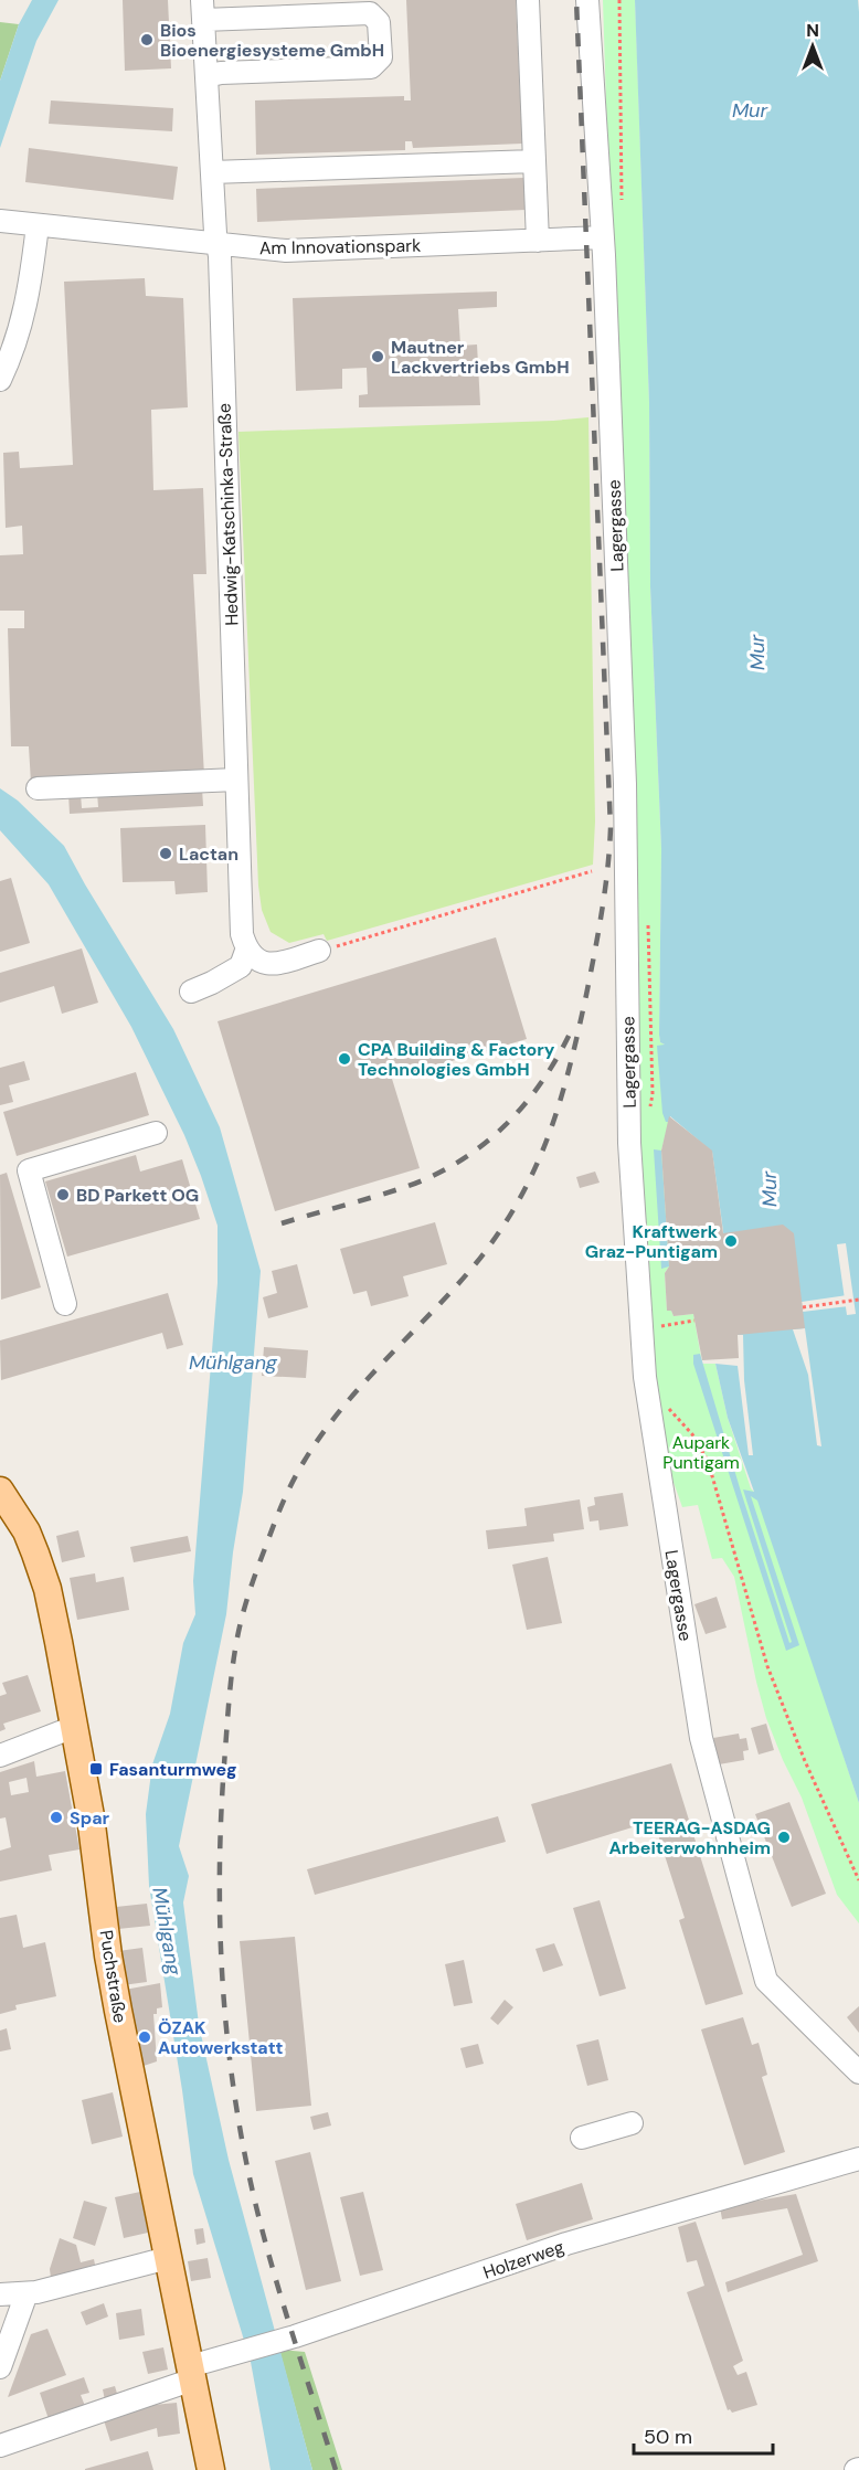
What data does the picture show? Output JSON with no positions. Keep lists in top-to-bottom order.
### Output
{
  "streets": {
    "main road": ["Puchstraße"],
    "street": [
      "Am Innovationspark",
      "Hedwig-Katschinka-Straße",
      "Lagergasse",
      "Holzerweg"
    ]
  },
  "crossings": [
    ["Am Innovationspark", "Hedwig-Katschinka-Straße"],
    ["Am Innovationspark", "Lagergasse"],
    ["Puchstraße", "Holzerweg"]
  ],
  "water": ["Mur", "Mühlgang"],
  "parks": ["Aupark Puntigam"],
  "places": {
    "other": [
      "Bios Bioenergiesysteme GmbH",
      "Mautner Lackvertriebs GmbH",
      "Lactan",
      "CPA Building & Factory Technologies GmbH",
      "BD Parkett OG",
      "Kraftwerk Graz-Puntigam",
      "Spar",
      "TEERAG-ASDAG Arbeiterwohnheim",
      "ÖZAK Autowerkstatt"
    ],
    "transit": ["Fasanturmweg"]
  },
  "scale_bar": "50 m",
  "north": "top"
}
